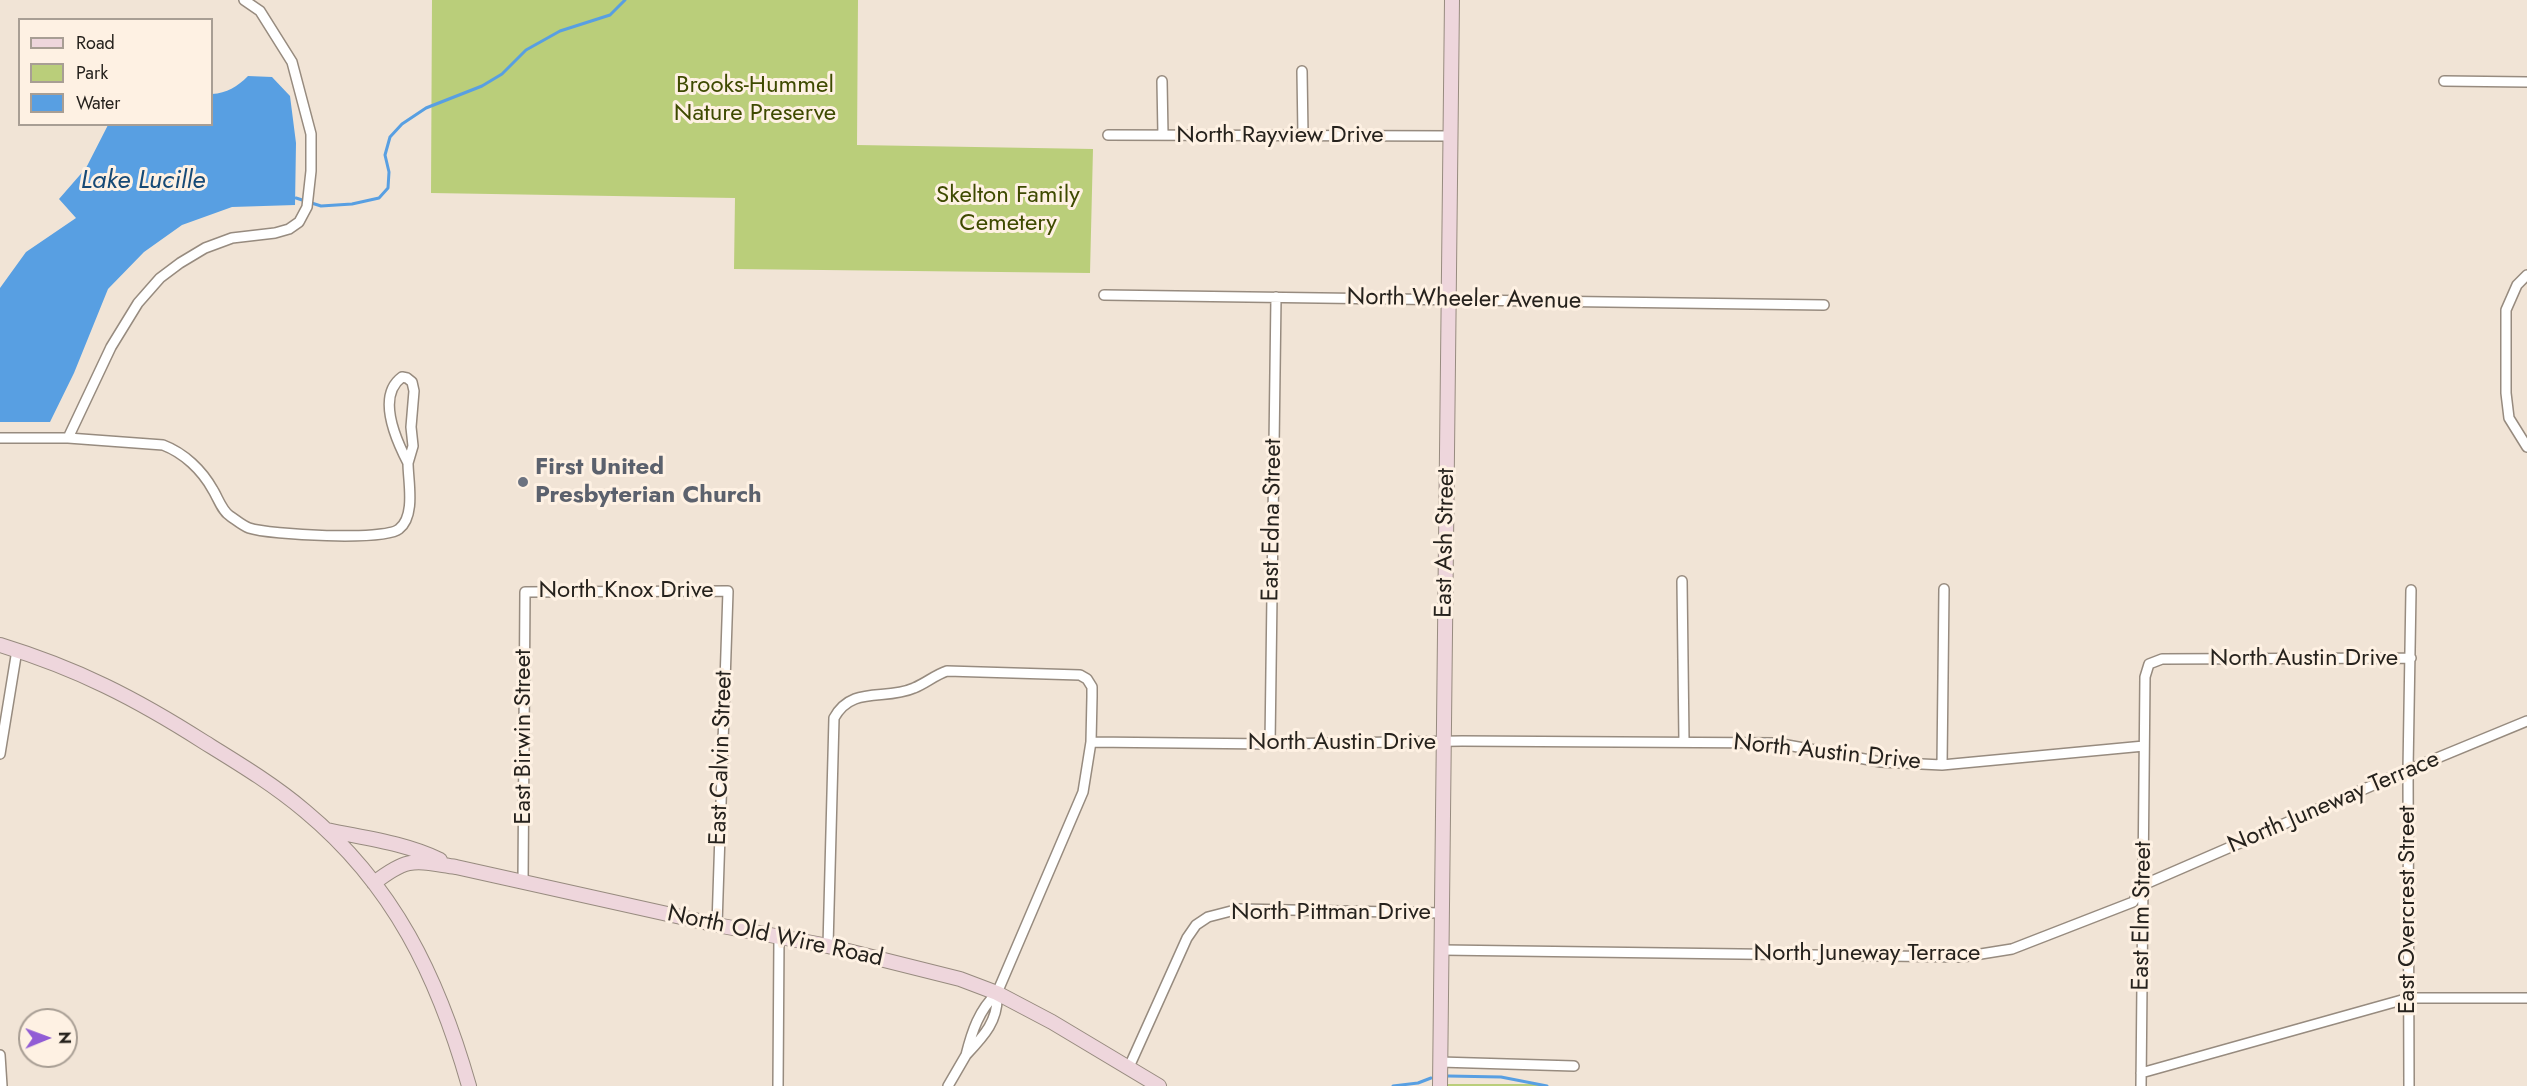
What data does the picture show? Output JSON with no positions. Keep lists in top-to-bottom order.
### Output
{
  "streets": {
    "street": [
      "North Rayview Drive",
      "North Wheeler Avenue",
      "East Edna Street",
      "East Ash Street",
      "North Knox Drive",
      "North Austin Drive",
      "East Birwin Street",
      "East Calvin Street",
      "North Juneway Terrace",
      "East Overcrest Street",
      "North Pittman Drive",
      "East Elm Street",
      "North Old Wire Road"
    ]
  },
  "crossings": [
    ["North Rayview Drive", "East Ash Street"],
    ["North Wheeler Avenue", "East Edna Street"],
    ["North Wheeler Avenue", "East Ash Street"],
    ["East Edna Street", "North Austin Drive"],
    ["East Ash Street", "North Austin Drive"],
    ["East Ash Street", "North Juneway Terrace"],
    ["East Ash Street", "North Pittman Drive"],
    ["North Knox Drive", "East Birwin Street"],
    ["North Knox Drive", "East Calvin Street"],
    ["North Austin Drive", "East Overcrest Street"],
    ["North Austin Drive", "East Elm Street"],
    ["East Birwin Street", "North Old Wire Road"],
    ["East Calvin Street", "North Old Wire Road"],
    ["North Juneway Terrace", "East Overcrest Street"],
    ["North Juneway Terrace", "East Elm Street"],
    ["North Pittman Drive", "North Old Wire Road"]
  ],
  "water": ["Lake Lucille"],
  "parks": ["Brooks-Hummel Nature Preserve", "Skelton Family Cemetery"],
  "places": ["First United Presbyterian Church"],
  "legend": ["Road", "Park", "Water"],
  "north": "right"
}
